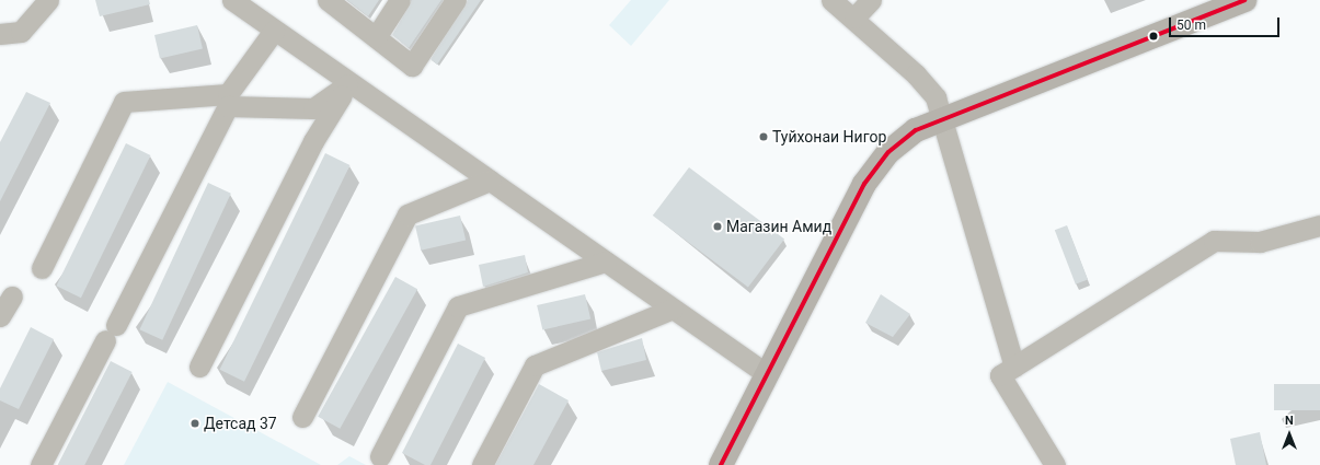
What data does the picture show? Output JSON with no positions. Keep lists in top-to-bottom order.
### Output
{
  "places": ["Туйхонаи Нигор", "Магазин Амид", "Детсад 37"],
  "scale_bar": "50 m",
  "north": "top"
}
